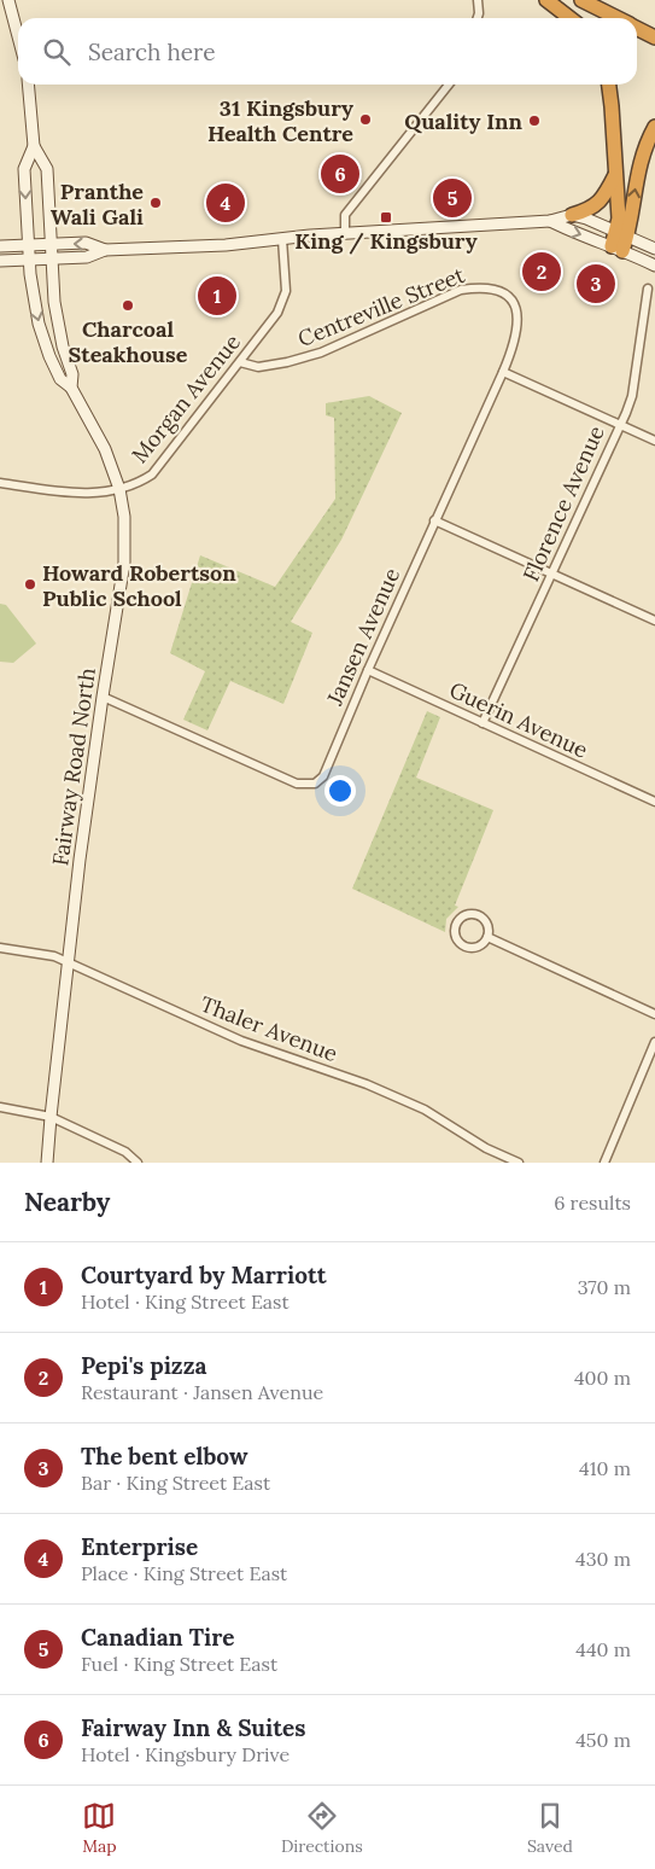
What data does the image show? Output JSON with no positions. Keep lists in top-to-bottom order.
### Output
{
  "streets": {
    "main road": ["Fairway Road North"],
    "street": [
      "Centreville Street",
      "Morgan Avenue",
      "Florence Avenue",
      "Jansen Avenue",
      "Guerin Avenue",
      "Thaler Avenue"
    ]
  },
  "crossings": [
    ["Centreville Street", "Morgan Avenue"],
    ["Centreville Street", "Jansen Avenue"],
    ["Morgan Avenue", "Fairway Road North"],
    ["Florence Avenue", "Guerin Avenue"],
    ["Jansen Avenue", "Guerin Avenue"],
    ["Jansen Avenue", "Fairway Road North"],
    ["Fairway Road North", "Thaler Avenue"]
  ],
  "places": {
    "other": [
      "31 Kingsbury Health Centre",
      "Quality Inn",
      "Pranthe Wali Gali",
      "Charcoal Steakhouse",
      "Howard Robertson Public School"
    ],
    "transit": ["King / Kingsbury"]
  },
  "page": {
    "search": "Search here",
    "pins": [
      "6",
      "5",
      "4",
      "2",
      "3",
      "1"
    ],
    "heading": ["Nearby", "6 results"],
    "list": [
      {
        "mark": "1",
        "name": "Courtyard by Marriott",
        "note": "Hotel · King Street East",
        "value": "370 m"
      },
      {
        "mark": "2",
        "name": "Pepi's pizza",
        "note": "Restaurant · Jansen Avenue",
        "value": "400 m"
      },
      {
        "mark": "3",
        "name": "The bent elbow",
        "note": "Bar · King Street East",
        "value": "410 m"
      },
      {
        "mark": "4",
        "name": "Enterprise",
        "note": "Place · King Street East",
        "value": "430 m"
      },
      {
        "mark": "5",
        "name": "Canadian Tire",
        "note": "Fuel · King Street East",
        "value": "440 m"
      },
      {
        "mark": "6",
        "name": "Fairway Inn & Suites",
        "note": "Hotel · Kingsbury Drive",
        "value": "450 m"
      }
    ],
    "nav": ["Map", "Directions", "Saved"]
  }
}
